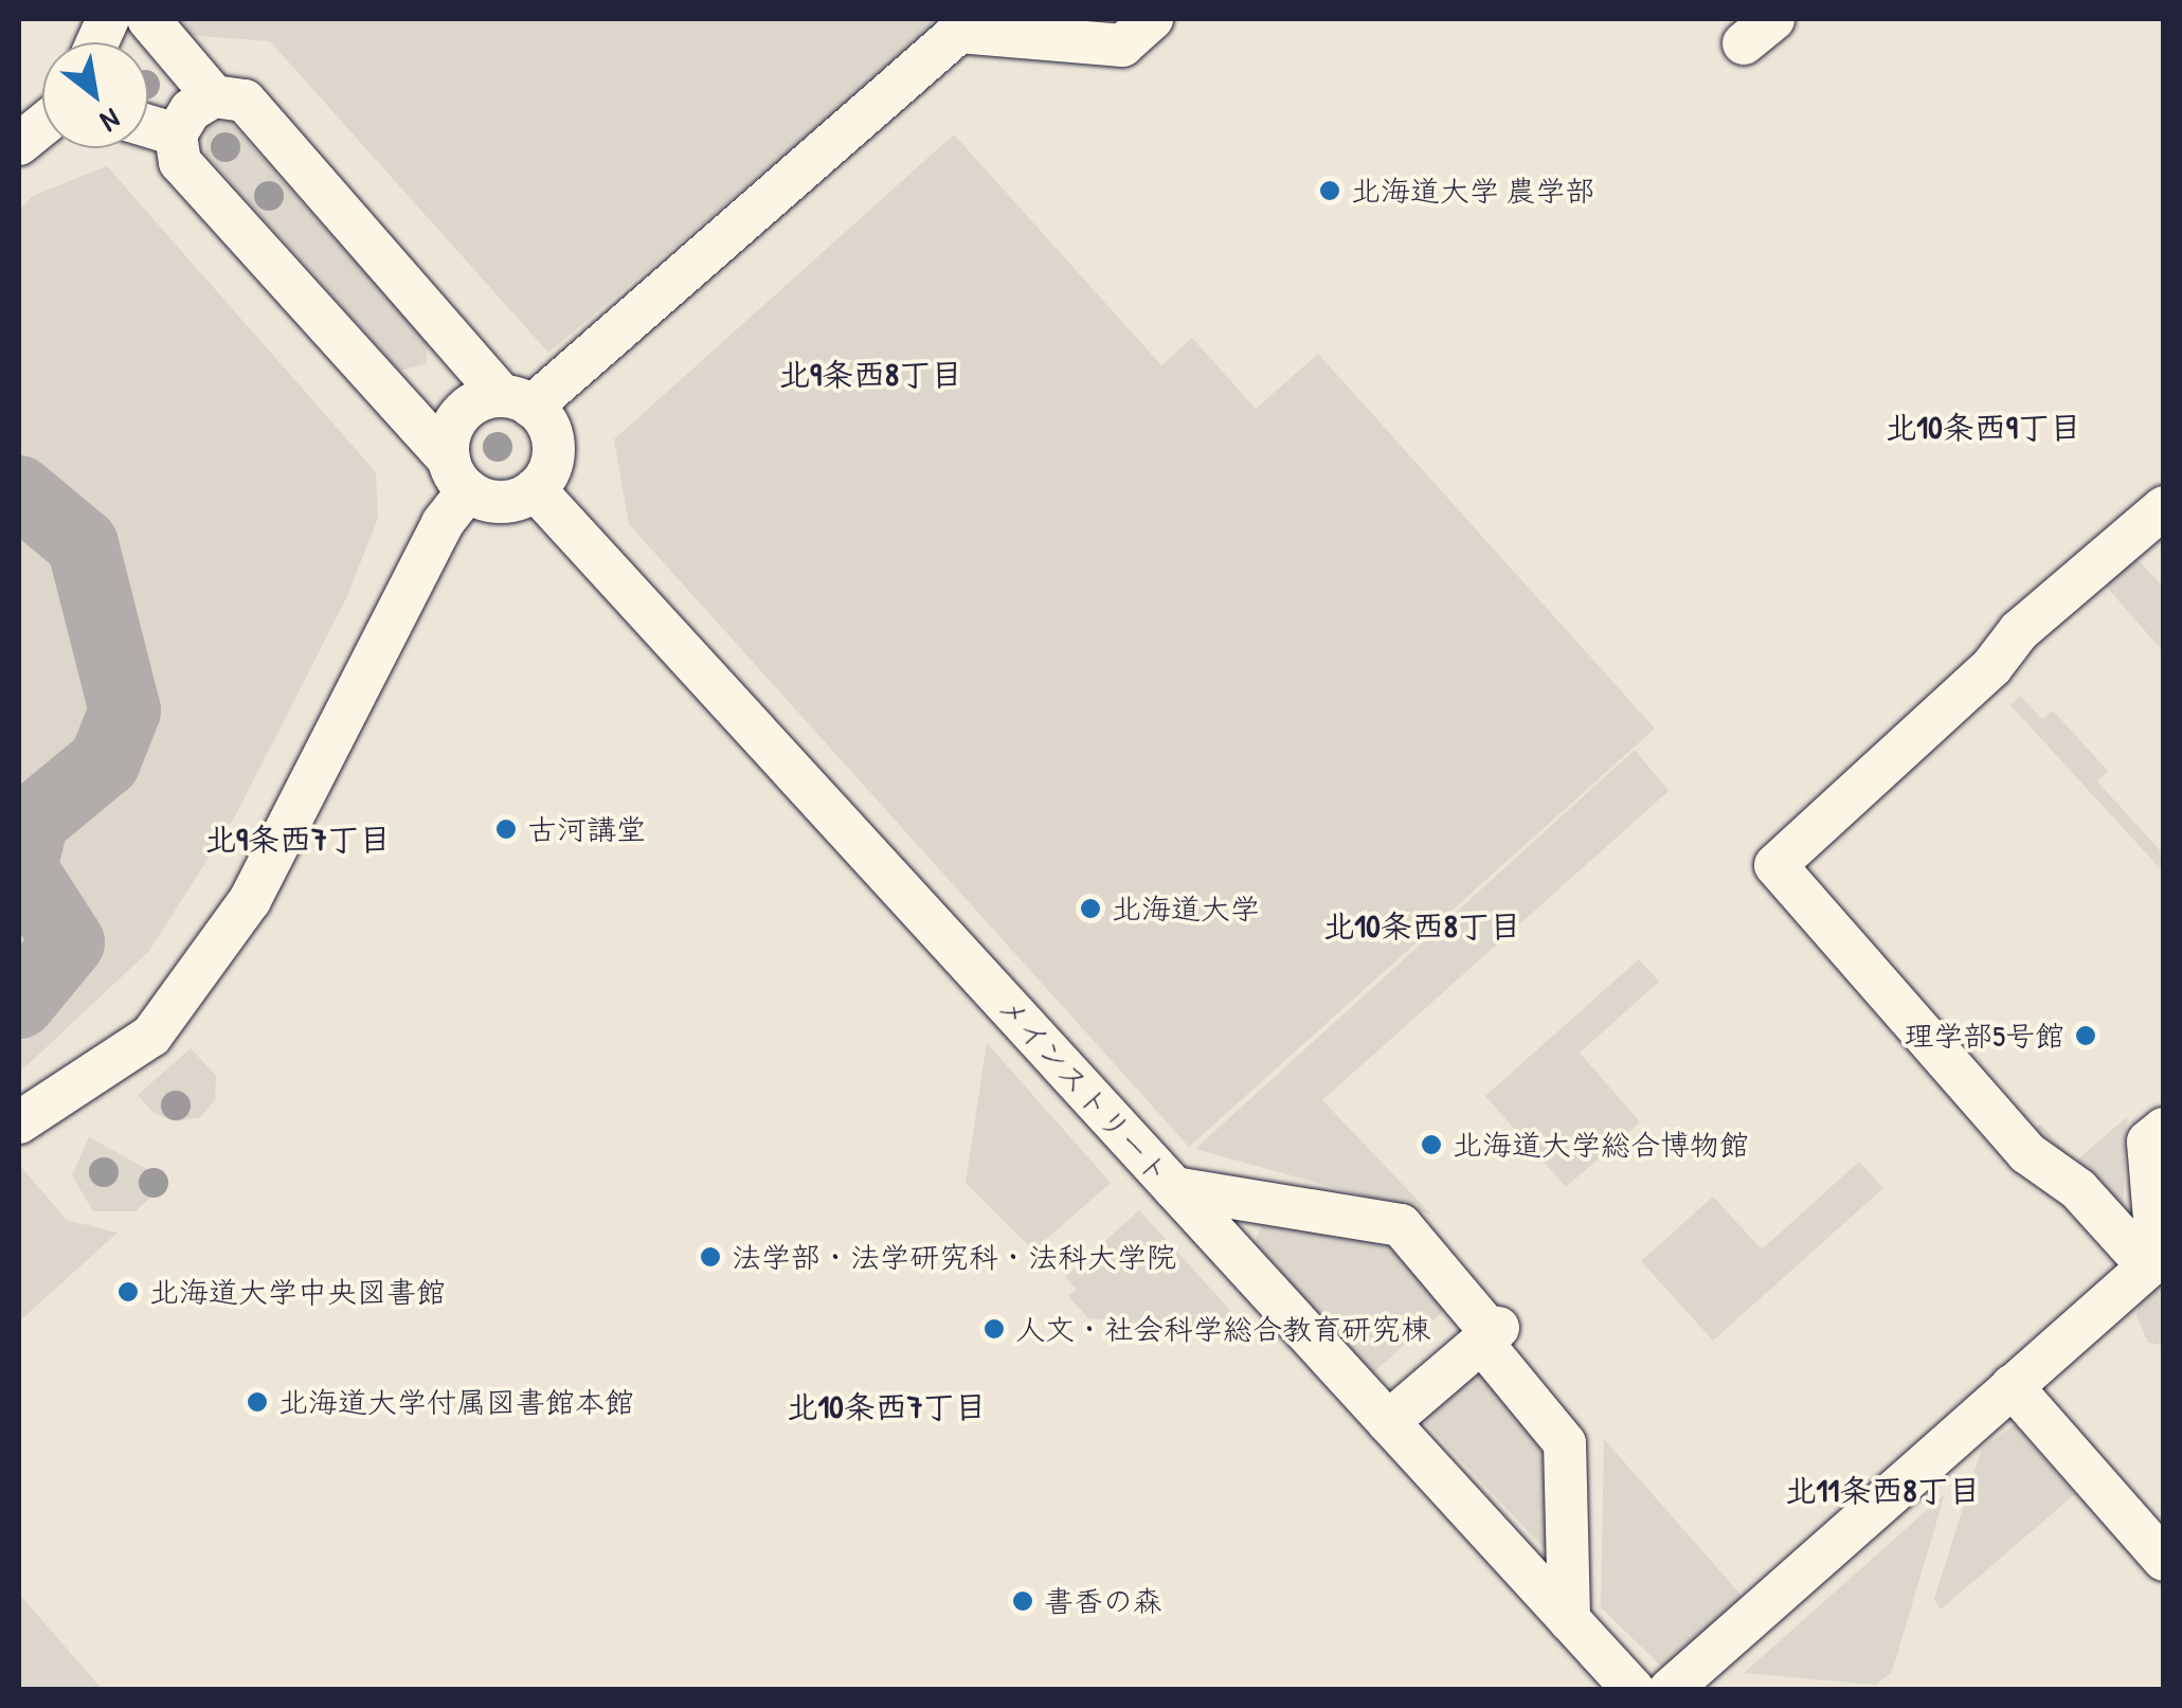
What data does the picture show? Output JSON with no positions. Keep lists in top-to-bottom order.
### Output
{
  "streets": {
    "street": ["メインストリート"]
  },
  "districts": [
    "北9条西8丁目",
    "北10条西9丁目",
    "北9条西7丁目",
    "北10条西8丁目",
    "北10条西7丁目",
    "北11条西8丁目"
  ],
  "places": [
    "北海道大学 農学部",
    "古河講堂",
    "北海道大学",
    "理学部5号館",
    "北海道大学総合博物館",
    "法学部・法学研究科・法科大学院",
    "北海道大学中央図書館",
    "人文・社会科学総合教育研究棟",
    "北海道大学付属図書館本館",
    "書香の森"
  ],
  "north": "bottom right"
}
